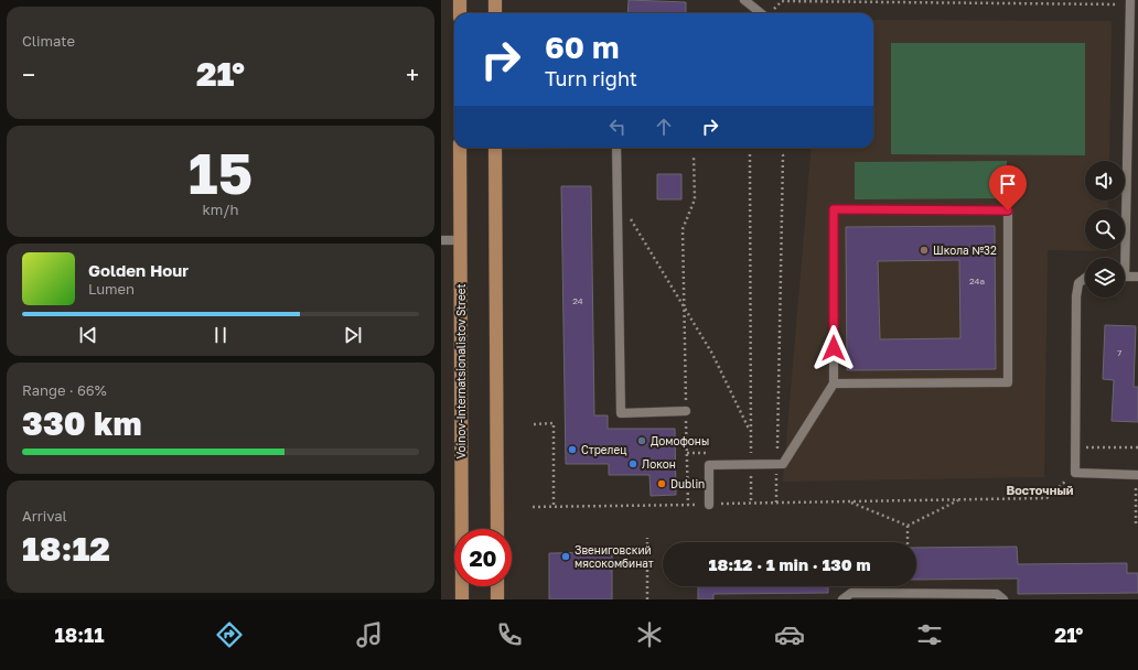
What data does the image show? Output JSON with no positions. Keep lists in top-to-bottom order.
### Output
{
  "streets": {
    "main road": ["Voinov-Internatsionalistov Street"]
  },
  "districts": ["Восточный"],
  "places": [
    "Школа №32",
    "Домофоны",
    "Стрелец",
    "Локон",
    "Dublin",
    "Звениговский мясокомбинат"
  ],
  "house_numbers": ["24а", "24", "7"],
  "page": {
    "tile": [
      "Climate",
      ["15", "km/h"],
      ["Range · 66%", "330 km"],
      ["Arrival", "18:12"]
    ],
    "turn": ["60 m", "Turn right"],
    "heat": ["−", "21°", "+"],
    "song": ["Golden Hour", "Lumen"],
    "limit": "20",
    "trip": "18:12 · 1 min · 130 m",
    "tabs": ["18:11", "21°"]
  }
}
